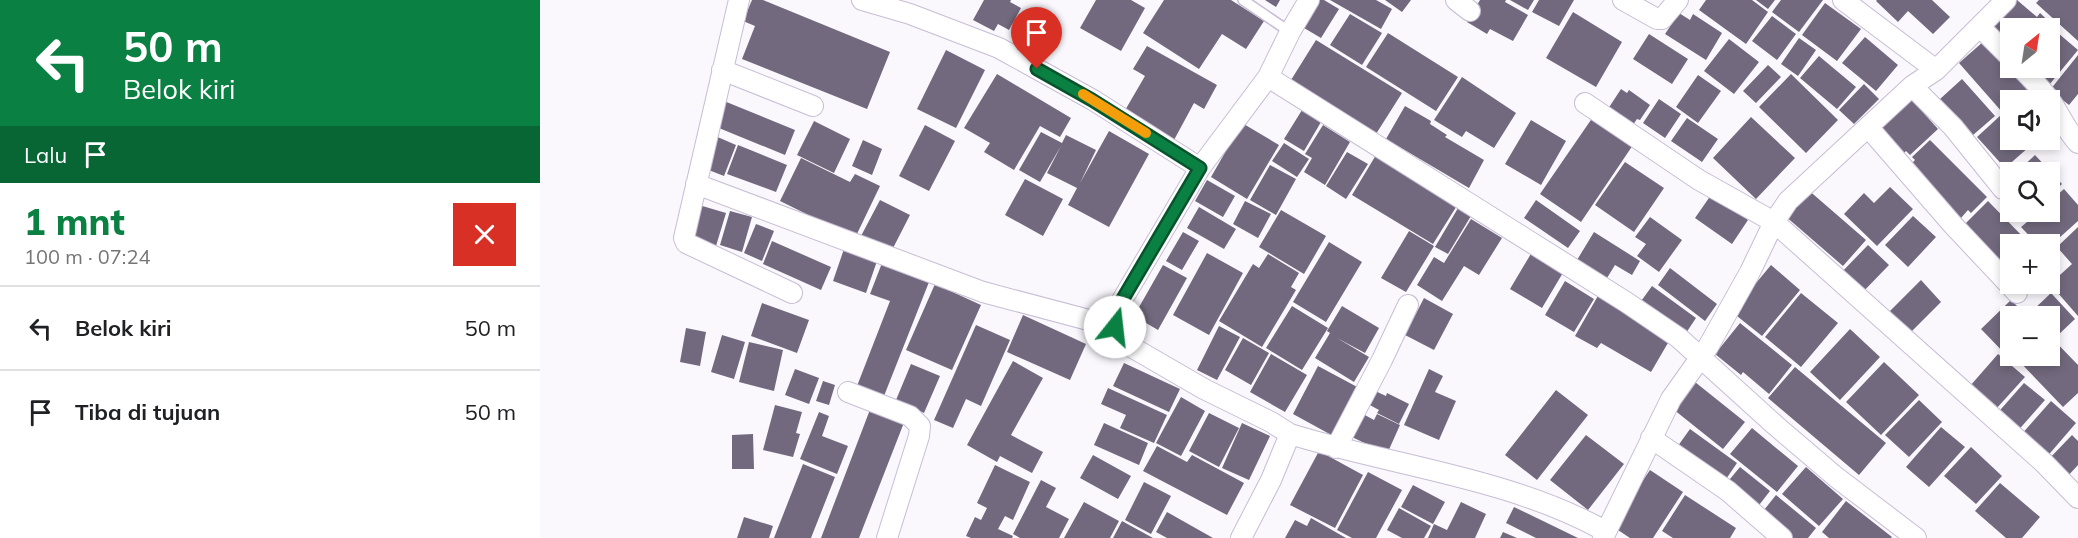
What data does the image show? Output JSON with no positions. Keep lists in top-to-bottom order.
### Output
{
  "north": "top right",
  "page": {
    "turn": ["50 m", "Belok kiri"],
    "map_buttons": ["+", "−"],
    "then": "Lalu",
    "heading": ["1 mnt", "100 m · 07:24"],
    "list": [
      {
        "name": "Belok kiri",
        "value": "50 m"
      },
      {
        "name": "Tiba di tujuan",
        "value": "50 m"
      }
    ]
  }
}
